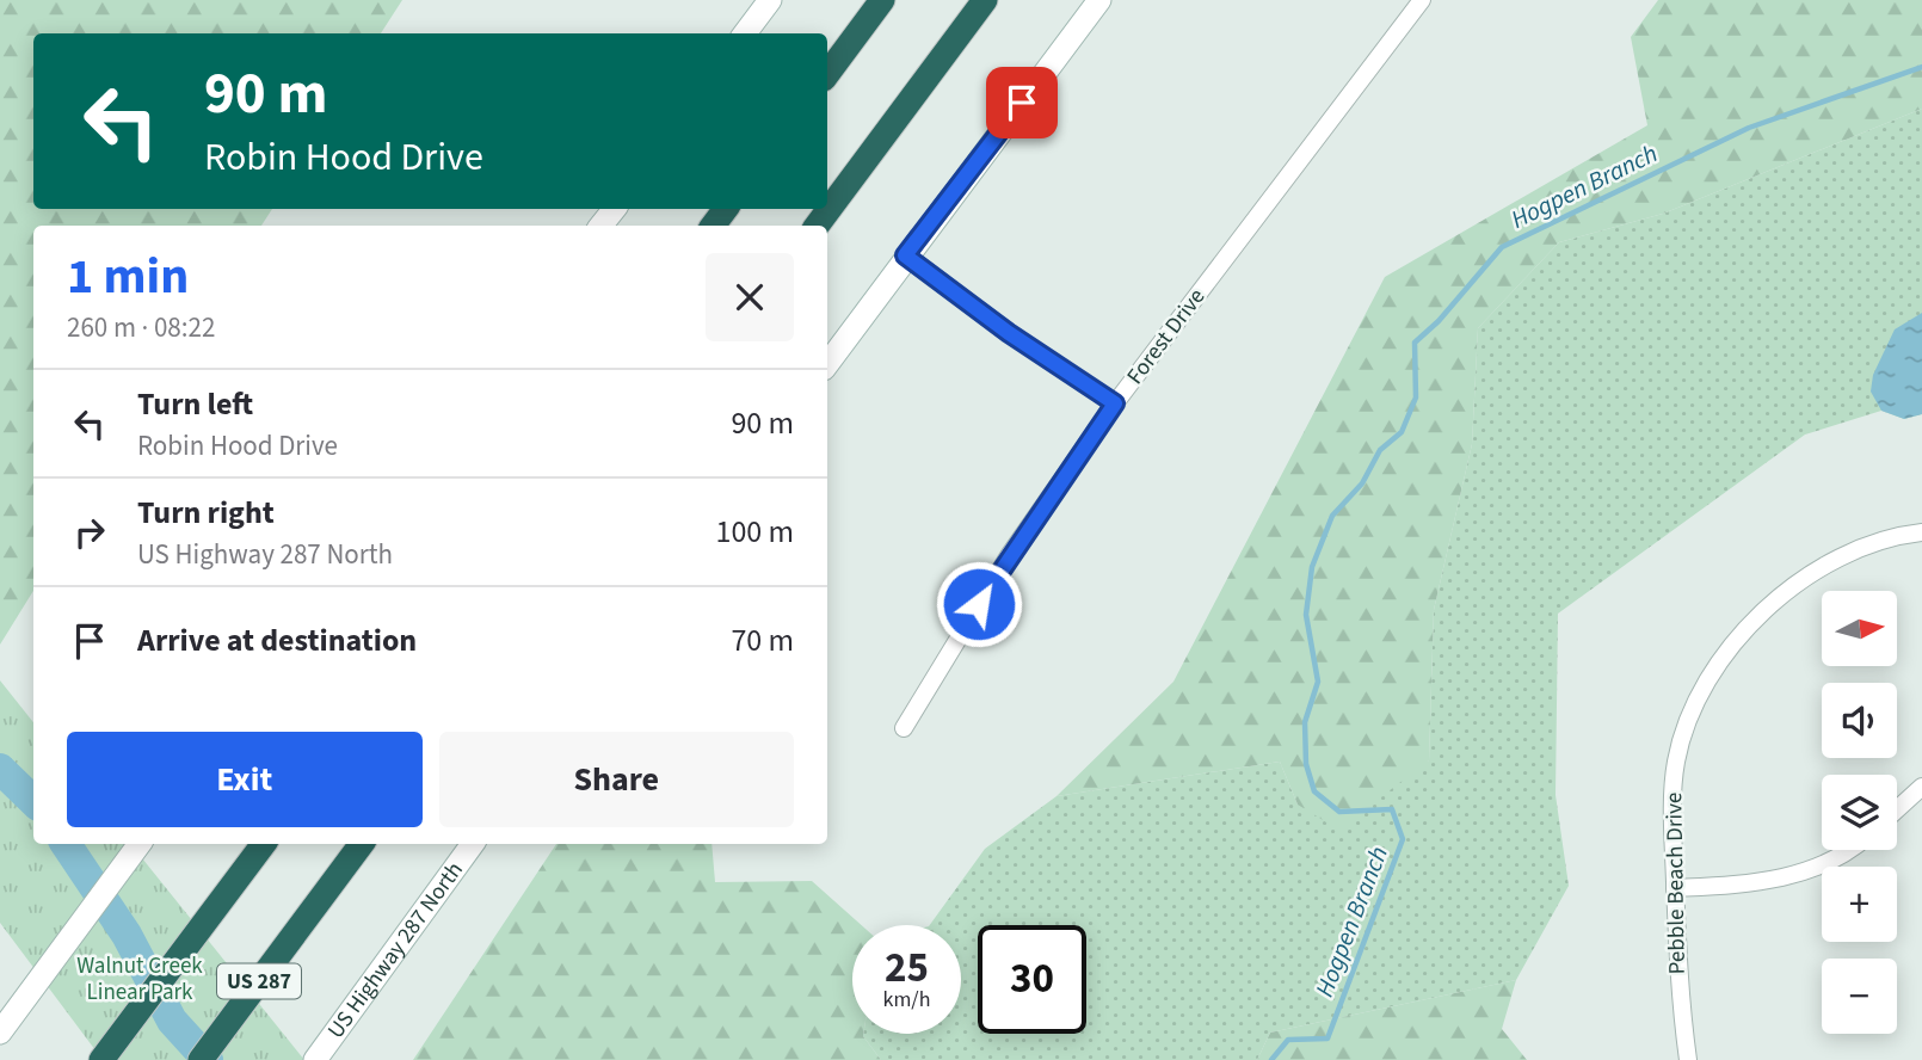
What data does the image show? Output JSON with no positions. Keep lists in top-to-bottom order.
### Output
{
  "streets": {
    "highway": ["US 287"],
    "main road": ["US Highway 287 North"],
    "street": ["Forest Drive", "Pebble Beach Drive"]
  },
  "water": ["Hogpen Branch"],
  "parks": ["Walnut Creek Linear Park"],
  "north": "right",
  "page": {
    "turn": ["90 m", "Robin Hood Drive"],
    "heading": ["1 min", "260 m · 08:22"],
    "list": [
      {
        "name": "Turn left",
        "note": "Robin Hood Drive",
        "value": "90 m"
      },
      {
        "name": "Turn right",
        "note": "US Highway 287 North",
        "value": "100 m"
      },
      {
        "name": "Arrive at destination",
        "value": "70 m"
      }
    ],
    "map_buttons": ["+", "−"],
    "buttons": ["Exit", "Share"],
    "speed": "25 km/h",
    "limit": "30"
  }
}
